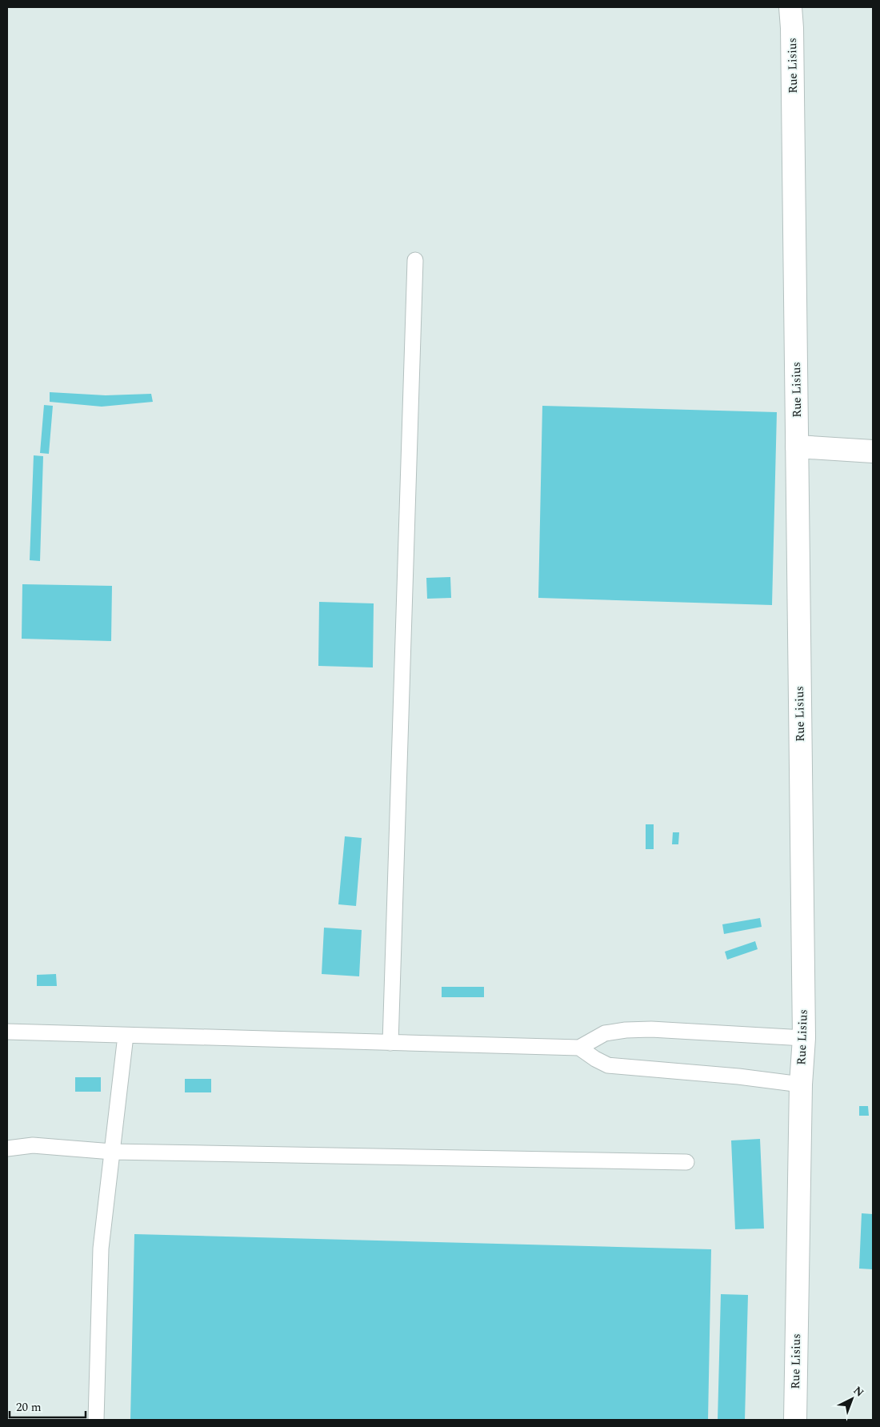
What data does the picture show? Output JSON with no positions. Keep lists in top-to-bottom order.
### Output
{
  "streets": {
    "street": ["Rue Lisius"]
  },
  "scale_bar": "20 m",
  "north": "top right"
}
